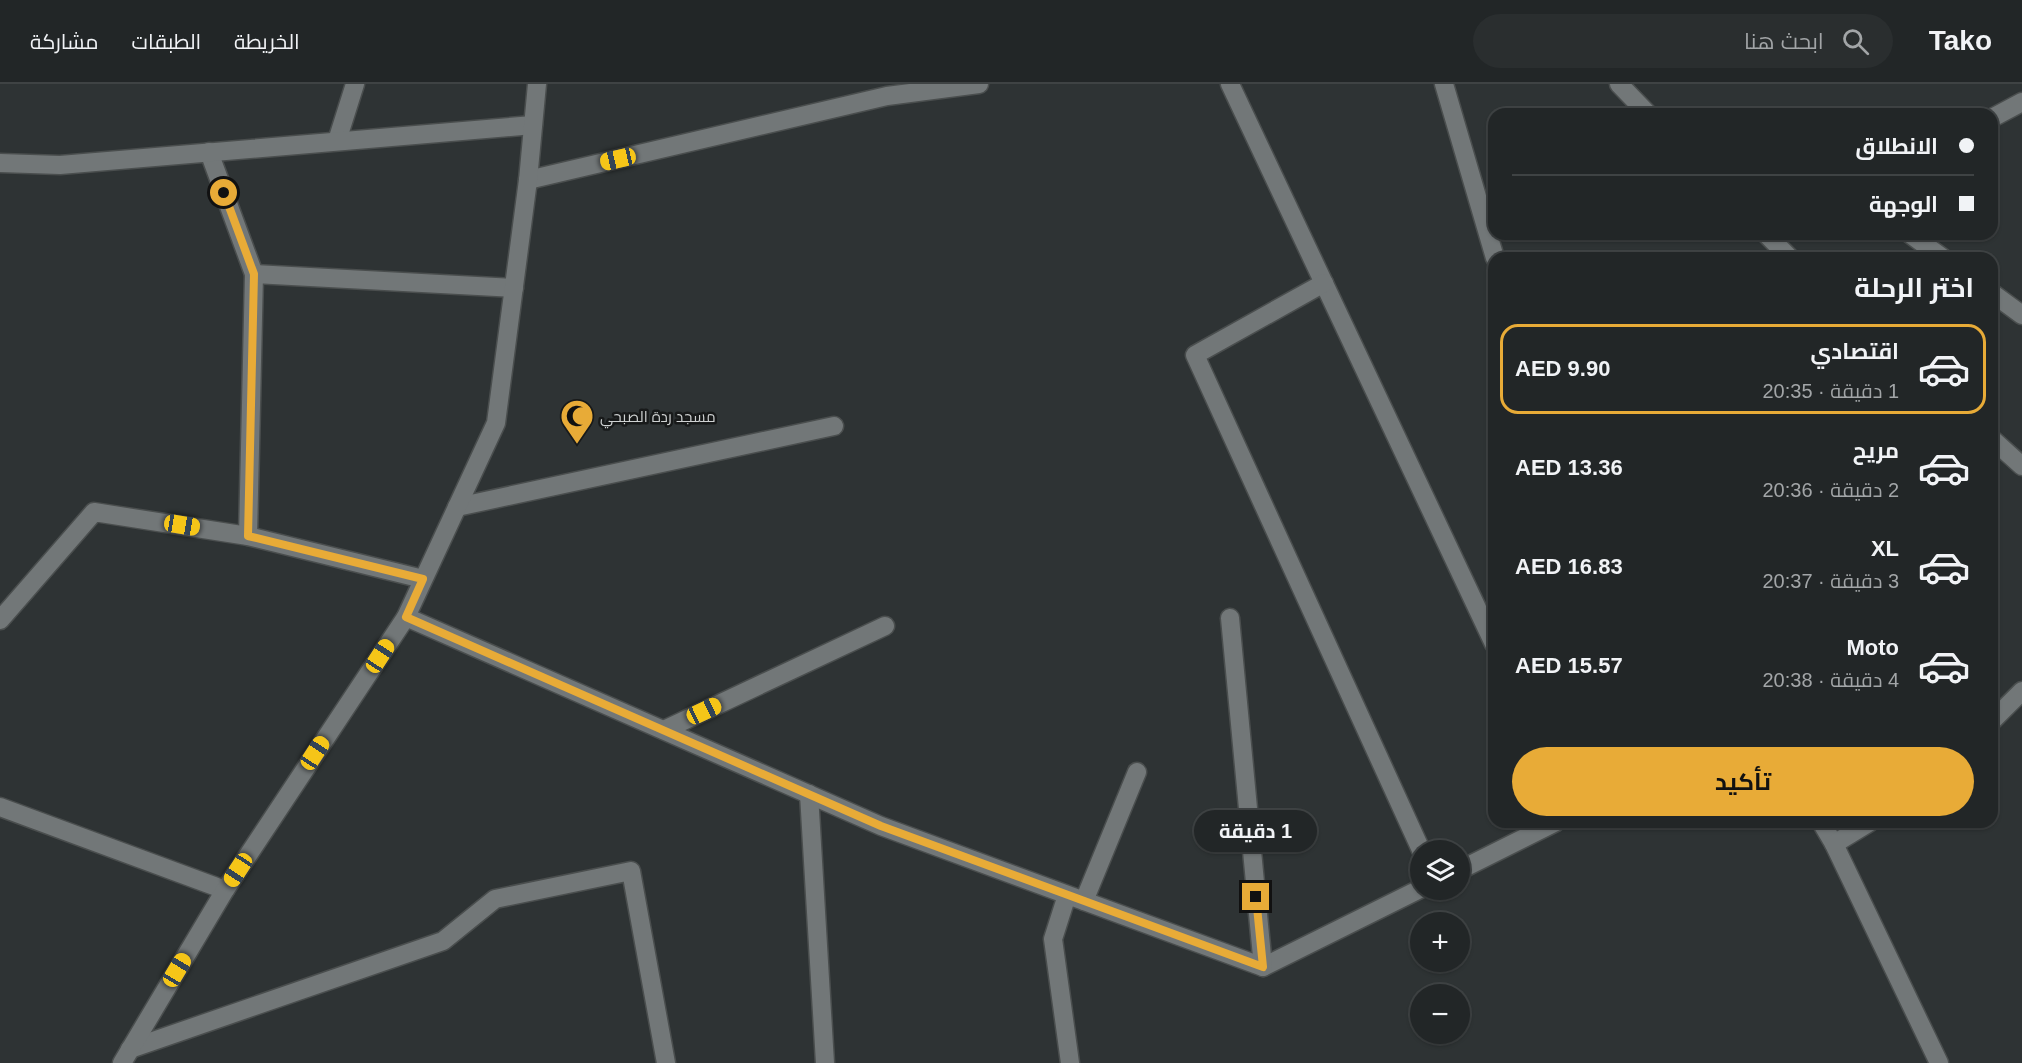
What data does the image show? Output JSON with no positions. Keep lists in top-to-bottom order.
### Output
{
  "places": {
    "mosque": ["مسجد ردة الصبحي"]
  },
  "page": {
    "header": "Tako",
    "search": "ابحث هنا",
    "nav": ["الخريطة", "الطبقات", "مشاركة"],
    "banner": ["الانطلاق", "الوجهة"],
    "heading": "اختر الرحلة",
    "list": [
      {
        "name": "اقتصادي",
        "note": "1 دقيقة · 20:35",
        "value": "AED 9.90"
      },
      {
        "name": "مريح",
        "note": "2 دقيقة · 20:36",
        "value": "AED 13.36"
      },
      {
        "name": "XL",
        "note": "3 دقيقة · 20:37",
        "value": "AED 16.83"
      },
      {
        "name": "Moto",
        "note": "4 دقيقة · 20:38",
        "value": "AED 15.57"
      }
    ],
    "buttons": "تأكيد",
    "bubble": "1 دقيقة",
    "map_buttons": ["+", "−"]
  }
}
